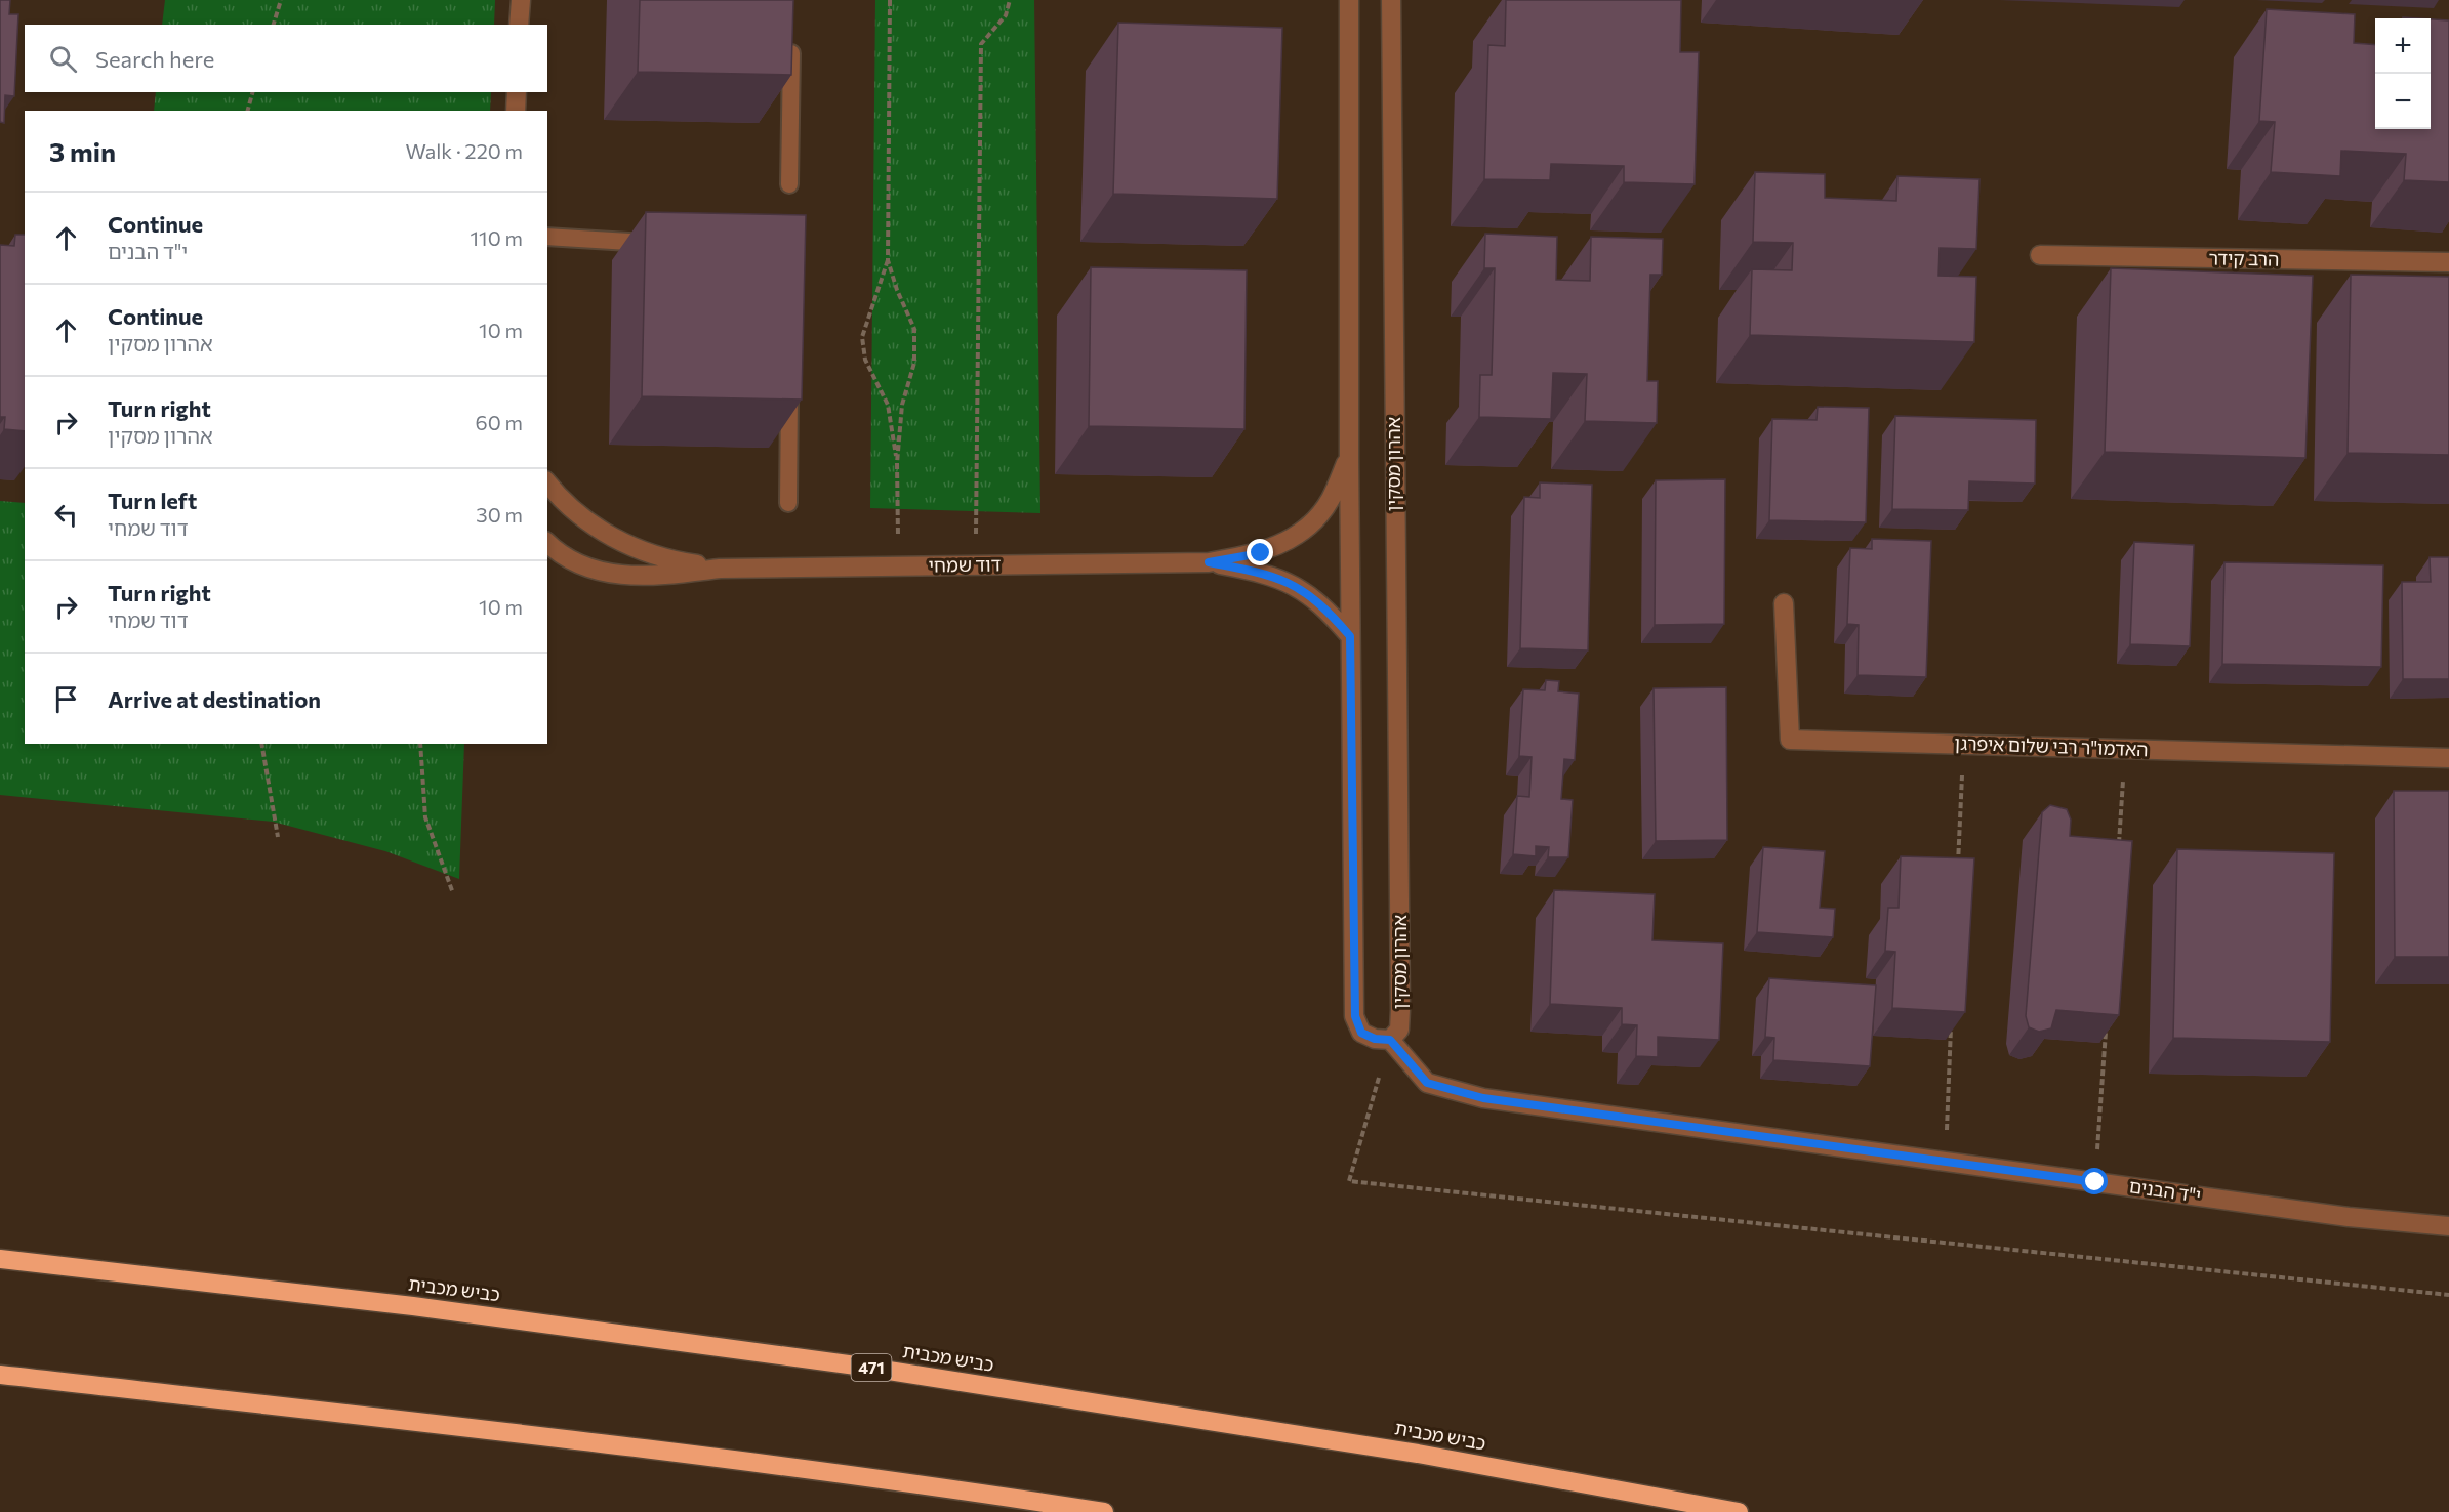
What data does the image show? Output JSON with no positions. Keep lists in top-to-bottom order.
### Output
{
  "streets": {
    "highway": ["כביש מכבית", "471"],
    "street": [
      "הרב קידר",
      "אהרון מסקין",
      "דוד שמחי",
      "האדמו\"ר רבי שלום איפרגן",
      "י\"ד הבנים"
    ]
  },
  "crossings": [
    ["אהרון מסקין", "י\"ד הבנים"]
  ],
  "page": {
    "map_buttons": ["+", "−"],
    "search": "Search here",
    "heading": ["3 min", "Walk · 220 m"],
    "list": [
      ["Continue", "י\"ד הבנים", "110 m"],
      ["Continue", "אהרון מסקין", "10 m"],
      ["Turn right", "אהרון מסקין", "60 m"],
      ["Turn left", "דוד שמחי", "30 m"],
      ["Turn right", "דוד שמחי", "10 m"],
      "Arrive at destination"
    ]
  }
}
